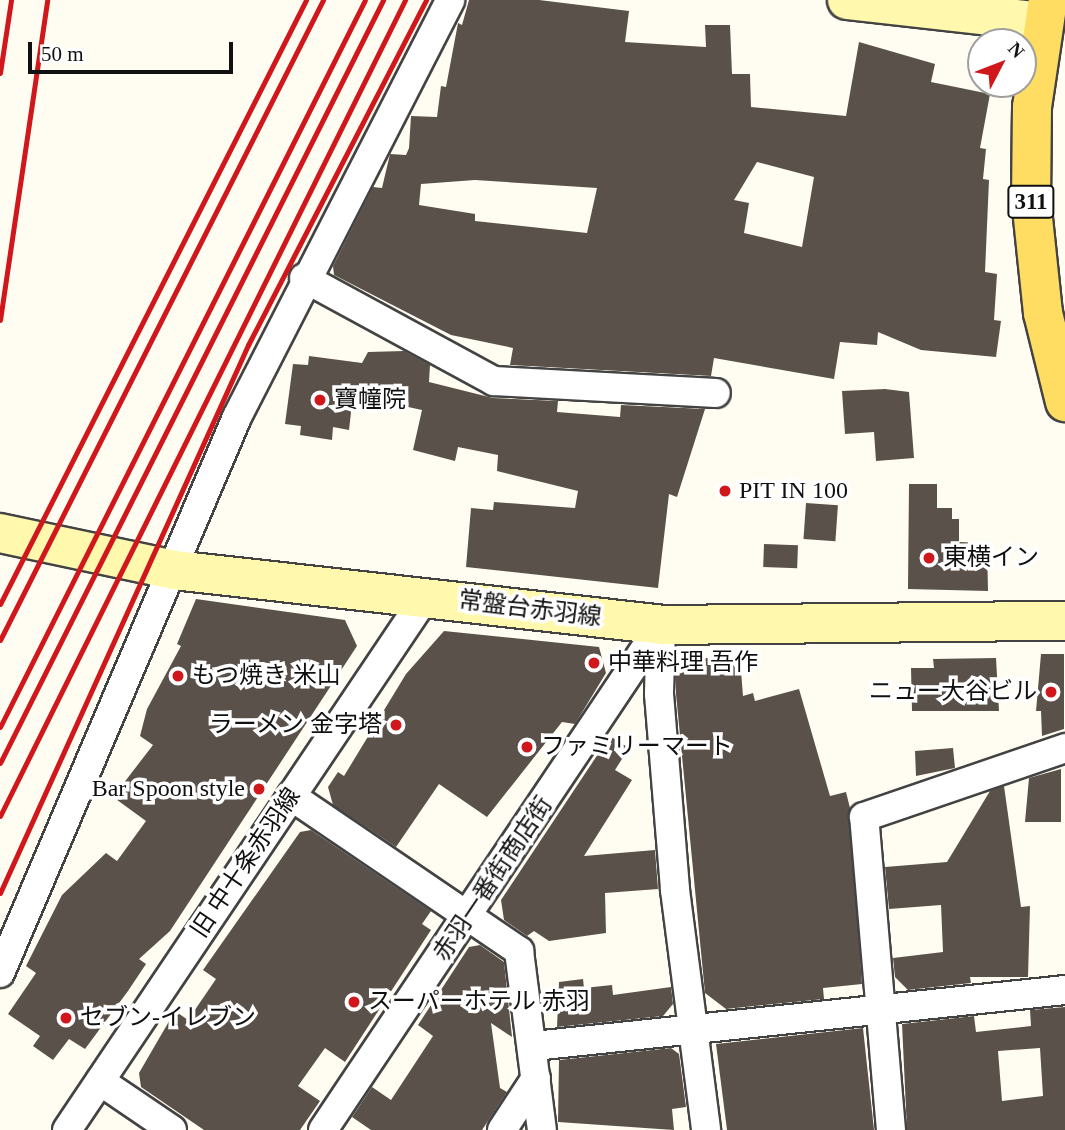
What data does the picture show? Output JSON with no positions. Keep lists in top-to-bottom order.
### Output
{
  "streets": {
    "main road": ["311", "常盤台赤羽線"],
    "street": ["旧 中十条赤羽線", "赤羽一番街商店街"]
  },
  "crossings": [
    ["常盤台赤羽線", "旧 中十条赤羽線"],
    ["常盤台赤羽線", "赤羽一番街商店街"]
  ],
  "places": [
    "寶幢院",
    "PIT IN 100",
    "東横イン",
    "中華料理 吾作",
    "もつ焼き 米山",
    "ニュー大谷ビル",
    "ラーメン 金字塔",
    "ファミリーマート",
    "Bar Spoon style",
    "スーパーホテル 赤羽",
    "セブン-イレブン"
  ],
  "scale_bar": "50 m",
  "north": "top right"
}
